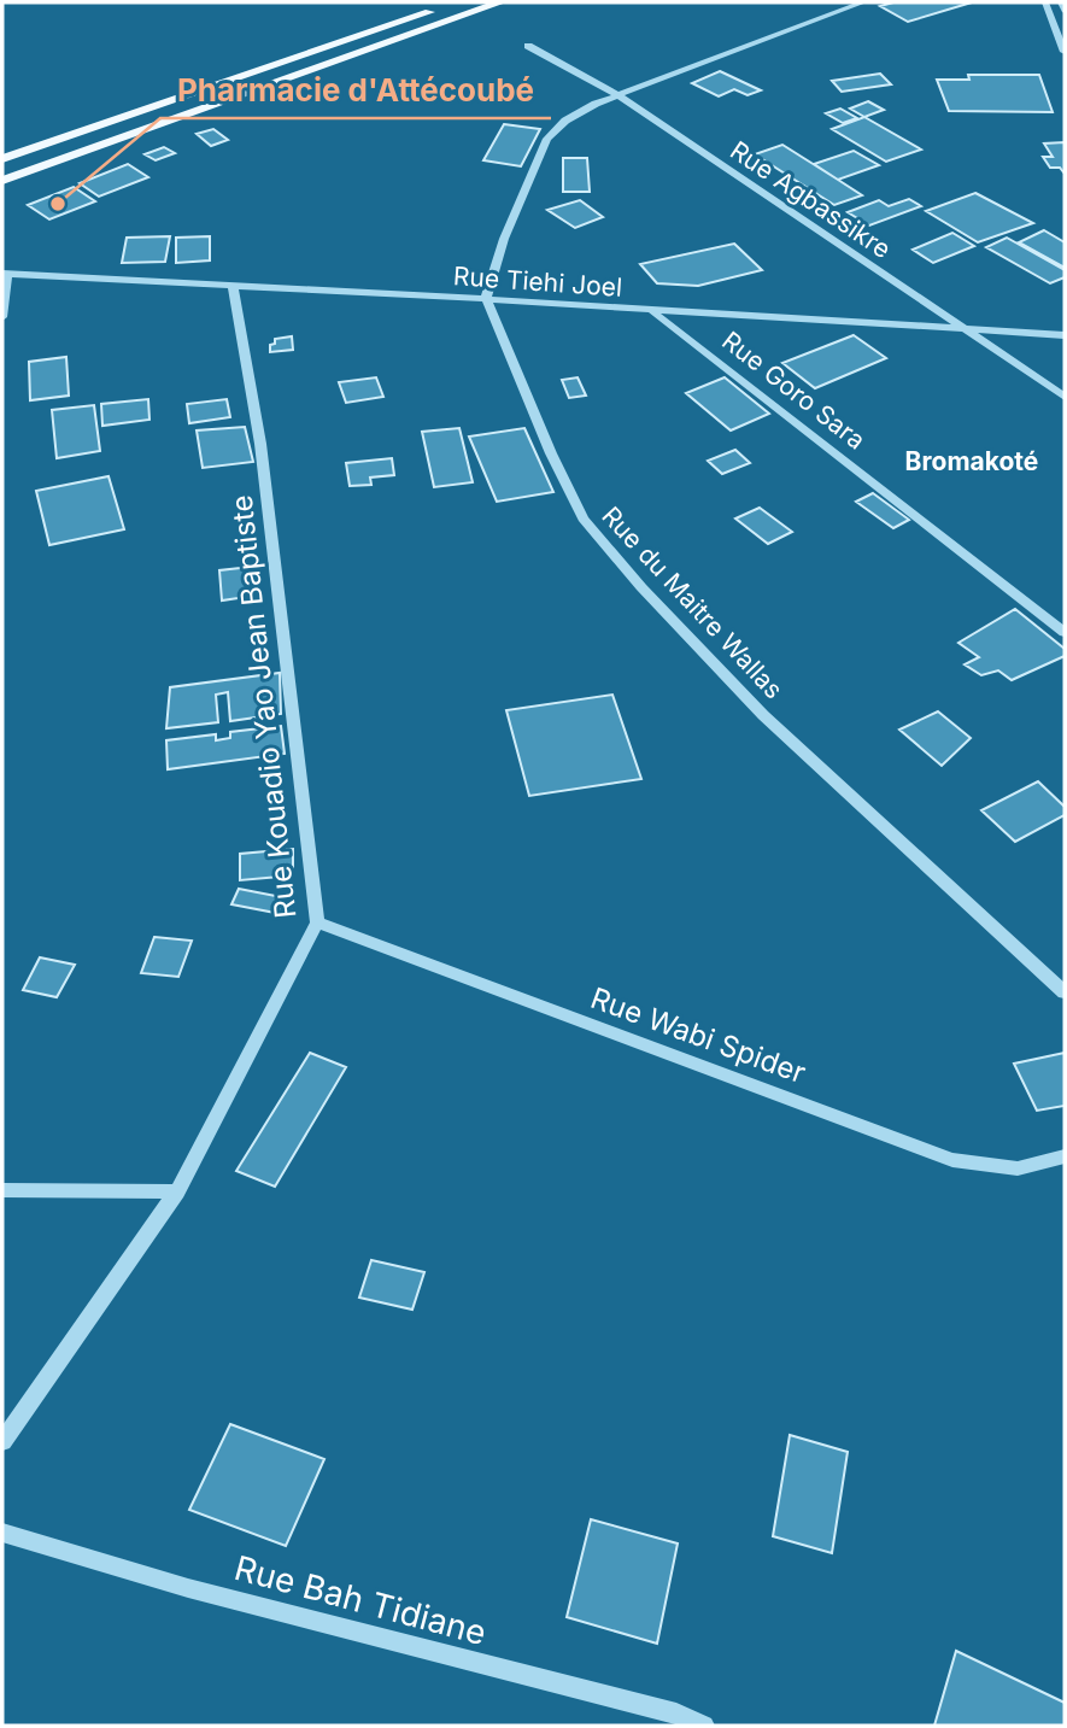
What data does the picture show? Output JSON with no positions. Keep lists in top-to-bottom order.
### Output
{
  "streets": {
    "street": [
      "Rue Agbassikre",
      "Rue Tiehi Joel",
      "Rue Goro Sara",
      "Rue du Maitre Wallas",
      "Rue Kouadio Yao Jean Baptiste",
      "Rue Wabi Spider",
      "Rue Bah Tidiane"
    ]
  },
  "crossings": [
    ["Rue Agbassikre", "Rue Tiehi Joel"],
    ["Rue Tiehi Joel", "Rue Goro Sara"],
    ["Rue Tiehi Joel", "Rue du Maitre Wallas"],
    ["Rue Tiehi Joel", "Rue Kouadio Yao Jean Baptiste"],
    ["Rue Kouadio Yao Jean Baptiste", "Rue Wabi Spider"]
  ],
  "districts": ["Bromakoté"],
  "places": ["Pharmacie d'Attécoubé"]
}
